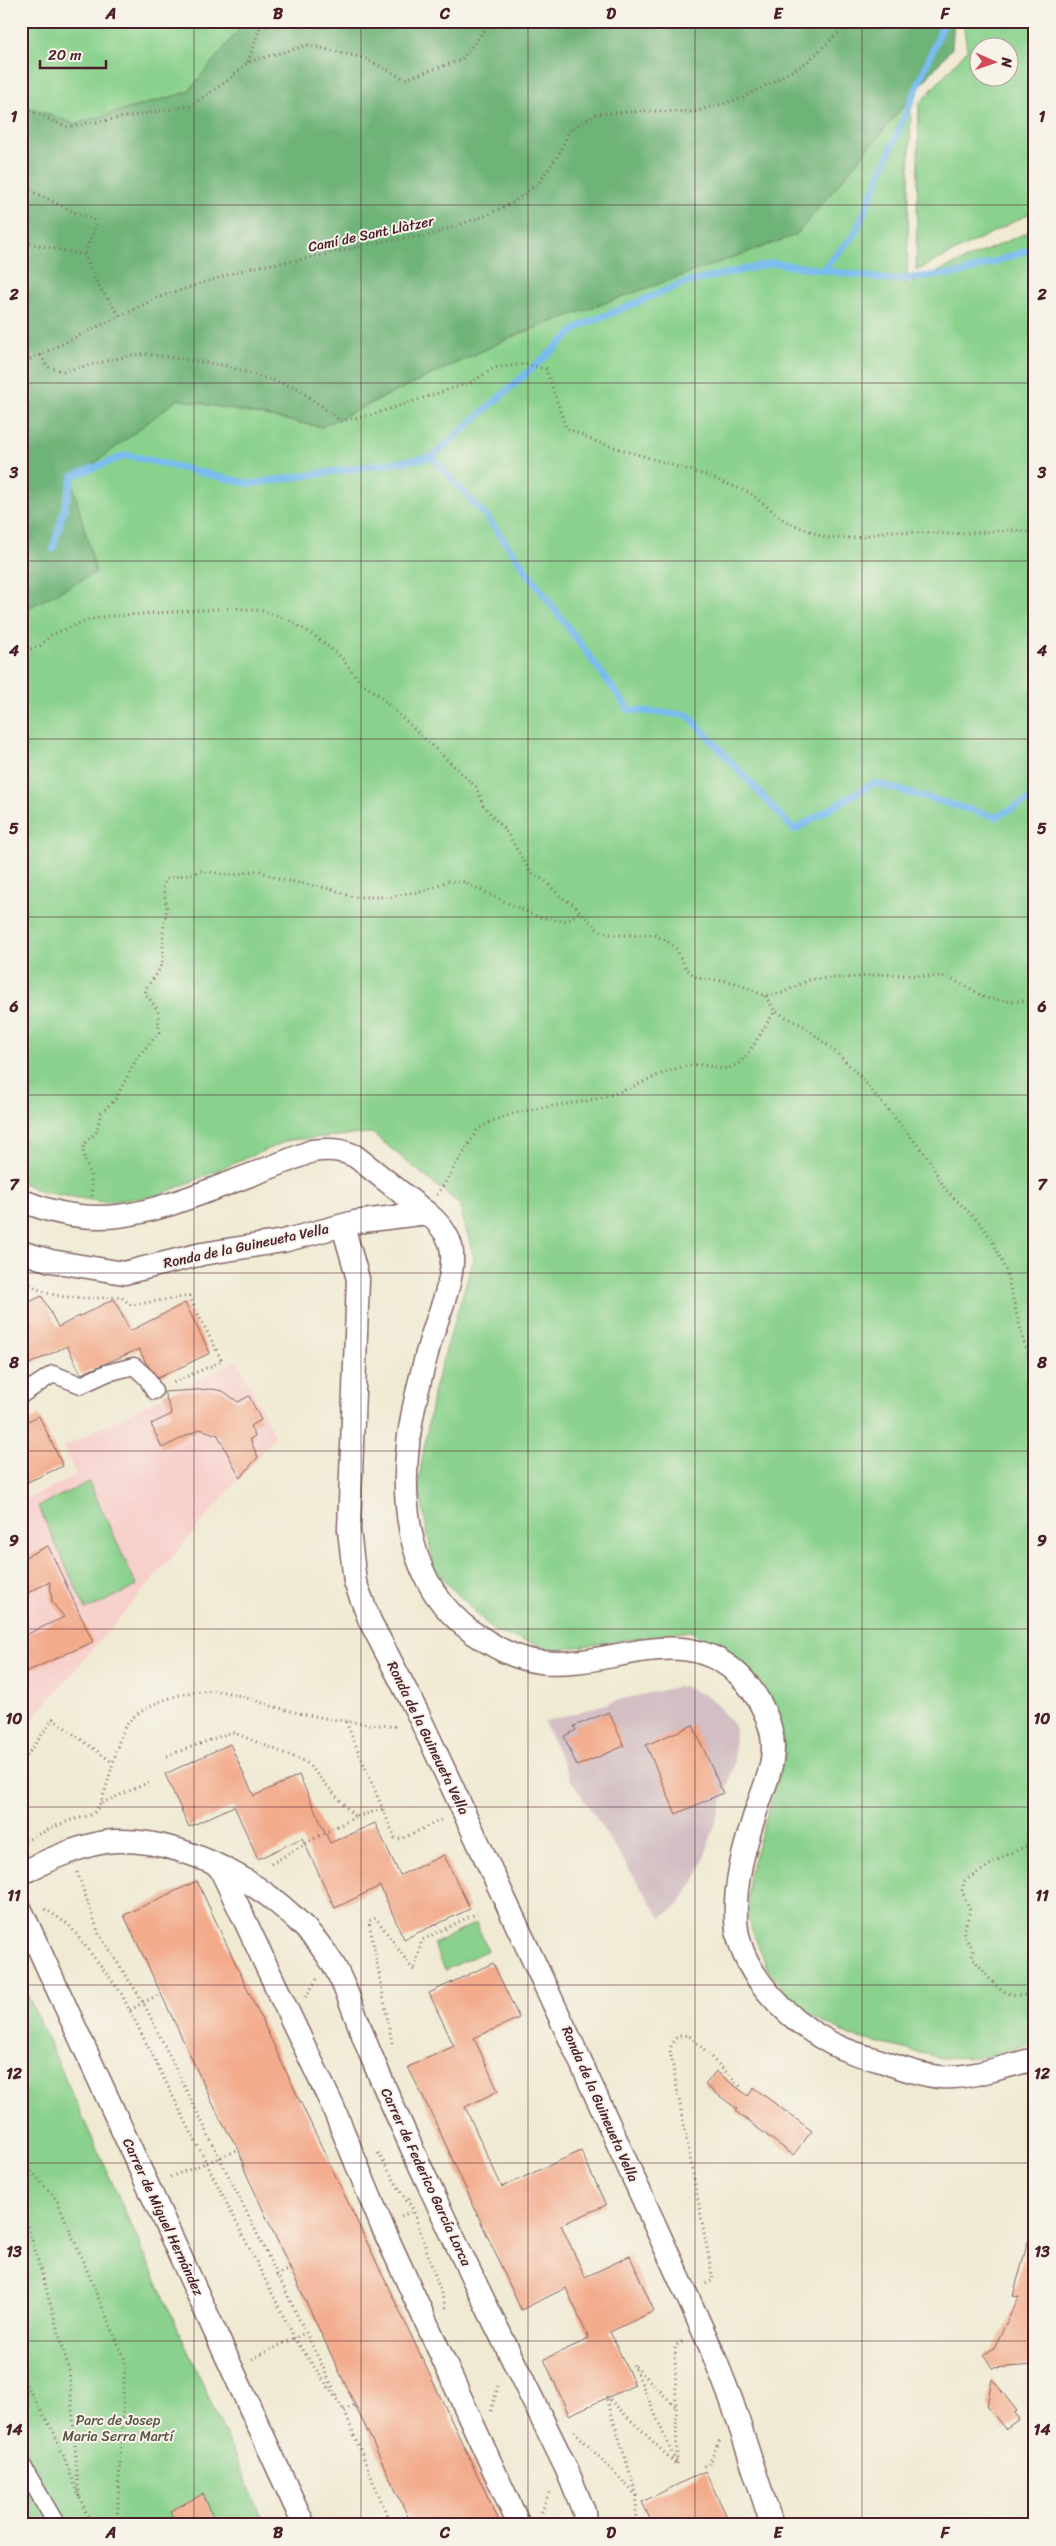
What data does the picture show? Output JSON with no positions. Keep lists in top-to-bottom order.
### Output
{
  "streets": {
    "street": ["Ronda de la Guineueta Vella", "Carrer de Federico García Lorca", "Carrer de Miguel Hernández"],
    "path": ["Camí de Sant Llàtzer"]
  },
  "parks": ["Parc de Josep Maria Serra Martí"],
  "scale_bar": "20 m",
  "north": "right",
  "grid": {
    "columns": [
      "A",
      "B",
      "C",
      "D",
      "E",
      "F"
    ],
    "rows": [
      "1",
      "2",
      "3",
      "4",
      "5",
      "6",
      "7",
      "8",
      "9",
      "10",
      "11",
      "12",
      "13",
      "14"
    ]
  }
}
